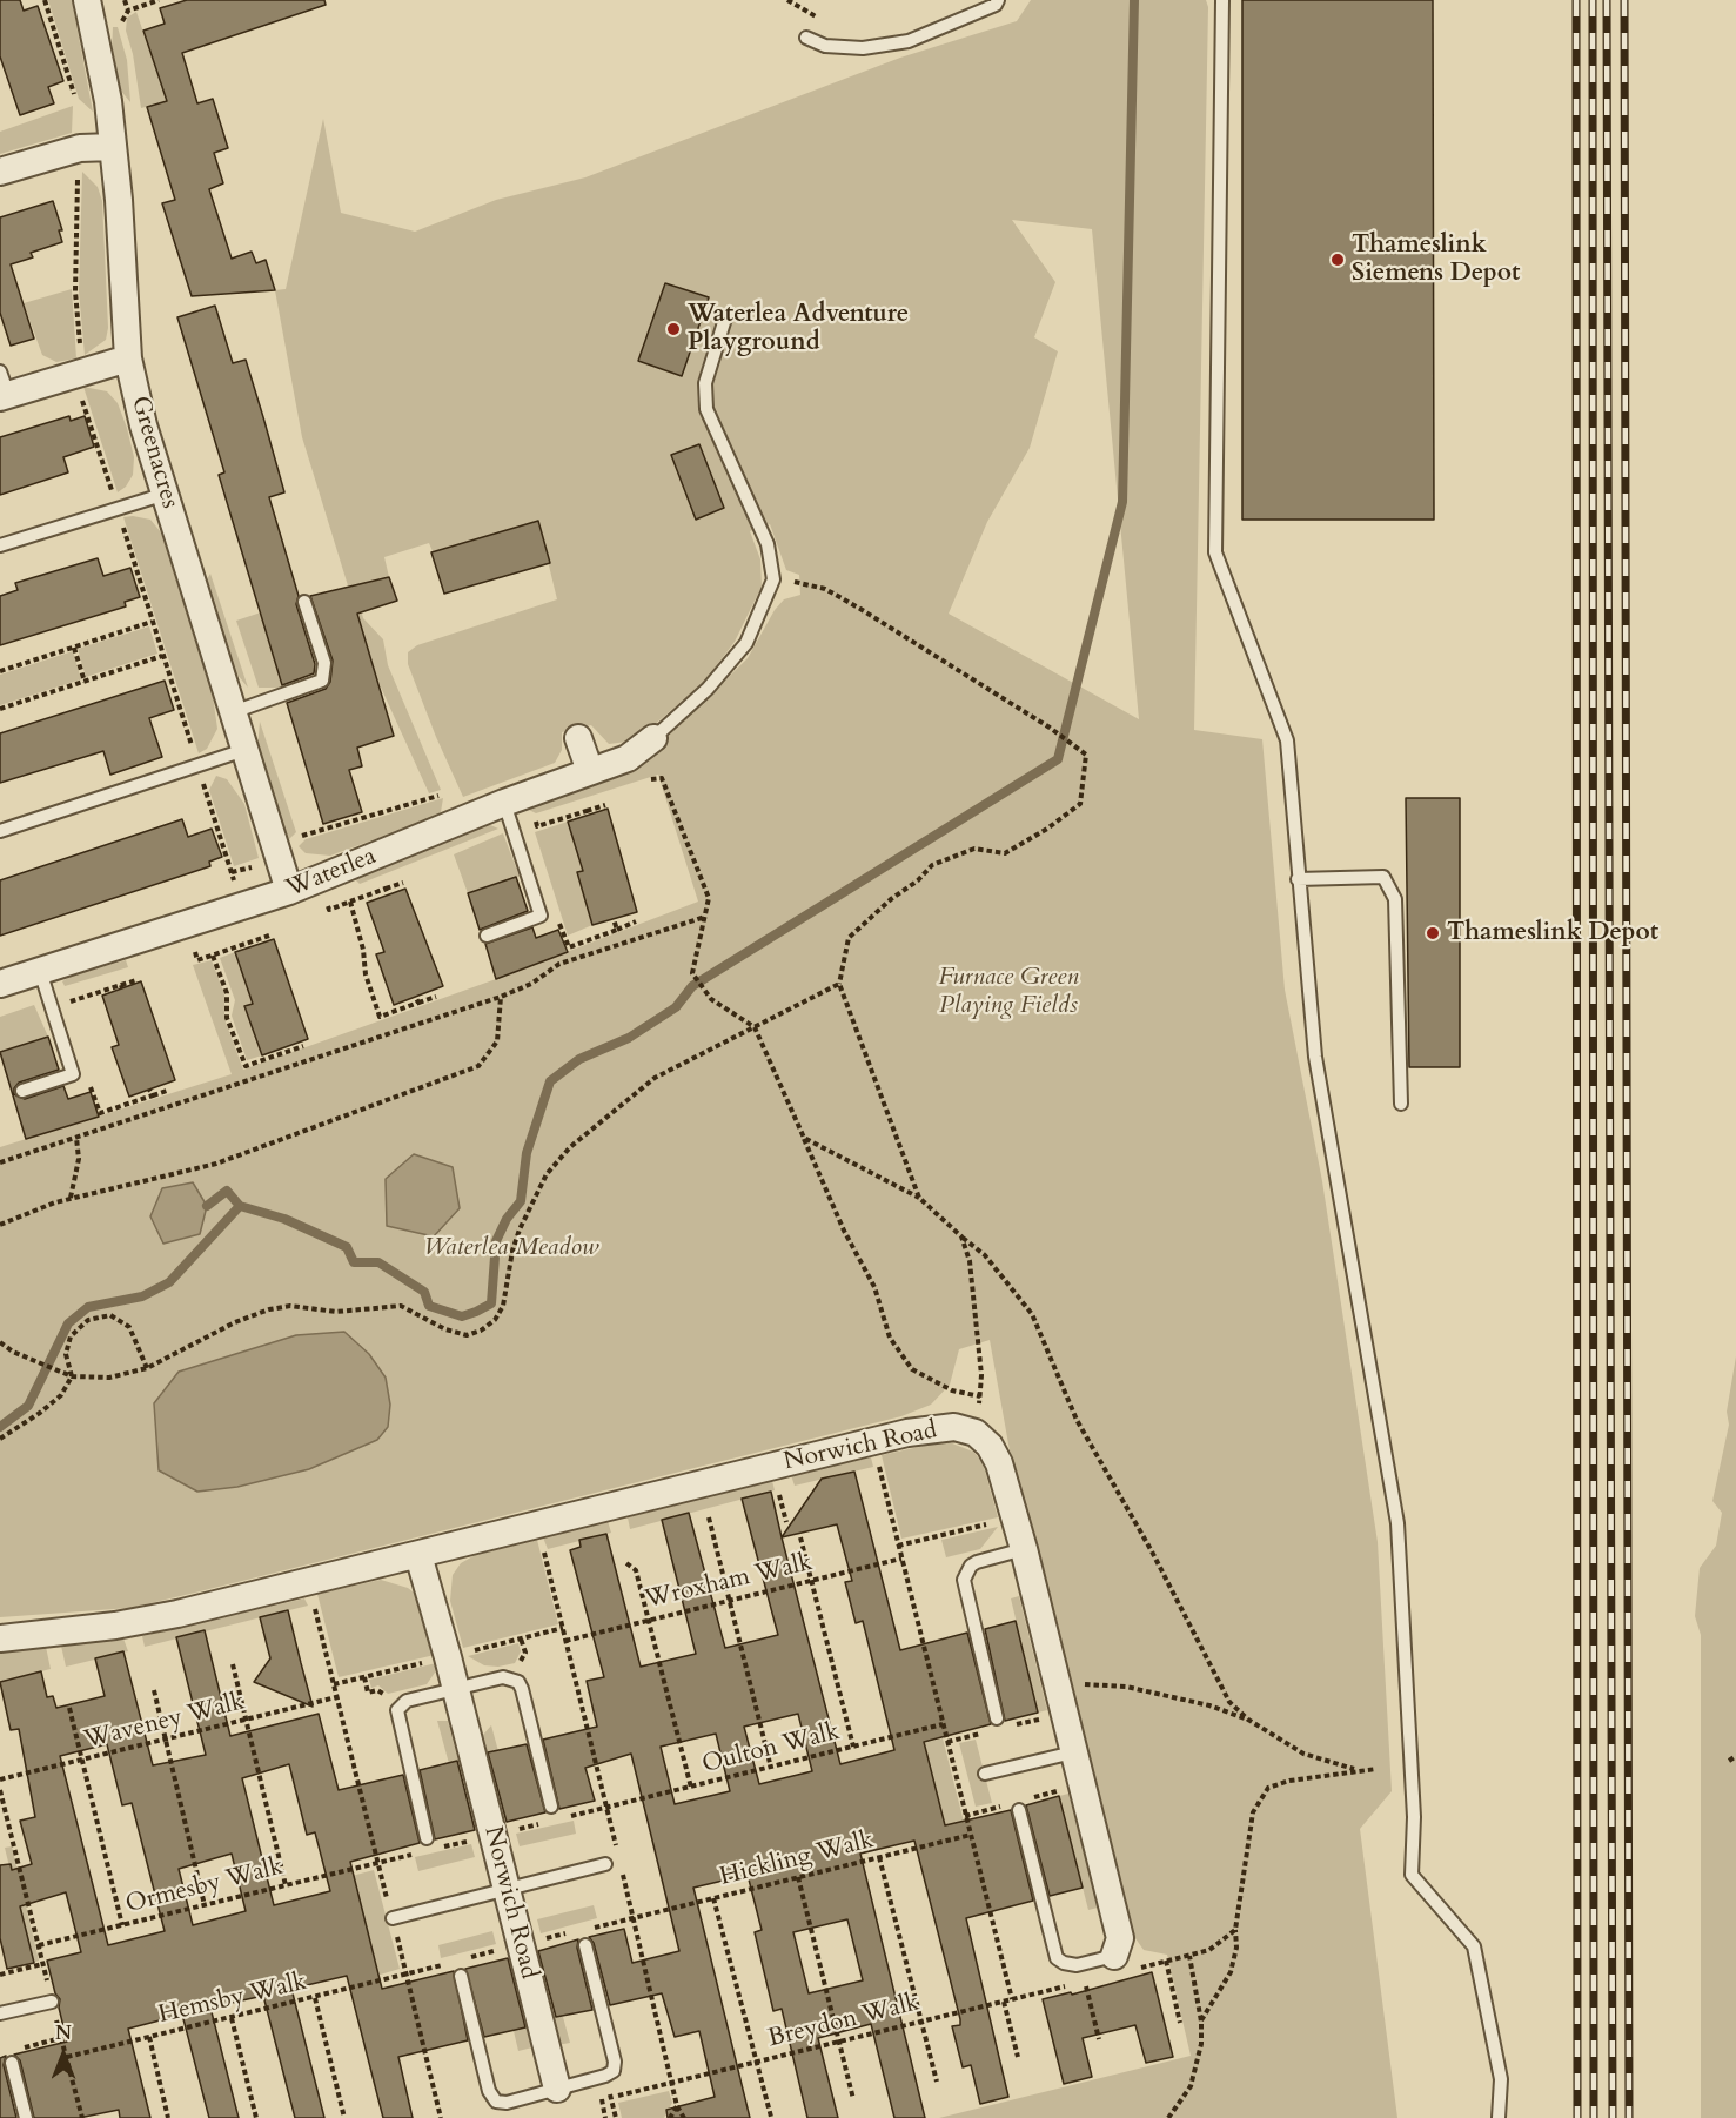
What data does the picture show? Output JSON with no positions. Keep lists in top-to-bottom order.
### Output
{
  "streets": {
    "street": ["Greenacres", "Waterlea", "Norwich Road"],
    "path": [
      "Wroxham Walk",
      "Waveney Walk",
      "Oulton Walk",
      "Hickling Walk",
      "Ormesby Walk",
      "Hemsby Walk",
      "Breydon Walk"
    ]
  },
  "crossings": [
    ["Greenacres", "Waterlea"]
  ],
  "parks": ["Furnace Green Playing Fields", "Waterlea Meadow"],
  "places": ["Thameslink Siemens Depot", "Waterlea Adventure Playground", "Thameslink Depot"],
  "north": "top"
}
